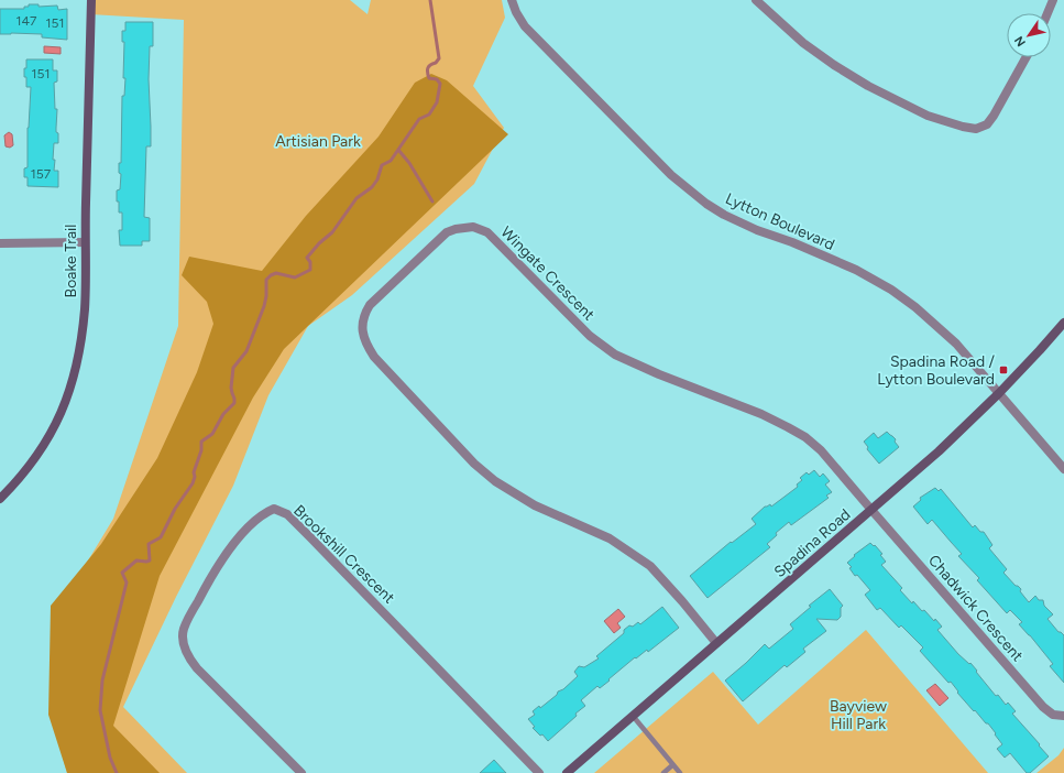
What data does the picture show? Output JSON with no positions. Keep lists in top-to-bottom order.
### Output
{
  "streets": {
    "street": [
      "Lytton Boulevard",
      "Boake Trail",
      "Wingate Crescent",
      "Spadina Road",
      "Brookshill Crescent",
      "Chadwick Crescent"
    ]
  },
  "crossings": [
    ["Lytton Boulevard", "Spadina Road"],
    ["Wingate Crescent", "Spadina Road"],
    ["Wingate Crescent", "Chadwick Crescent"],
    ["Spadina Road", "Chadwick Crescent"]
  ],
  "parks": ["Artisian Park", "Bayview Hill Park"],
  "places": {
    "transit": ["Spadina Road / Lytton Boulevard"]
  },
  "house_numbers": [
    "147",
    "151",
    "151",
    "157"
  ],
  "north": "bottom left"
}
